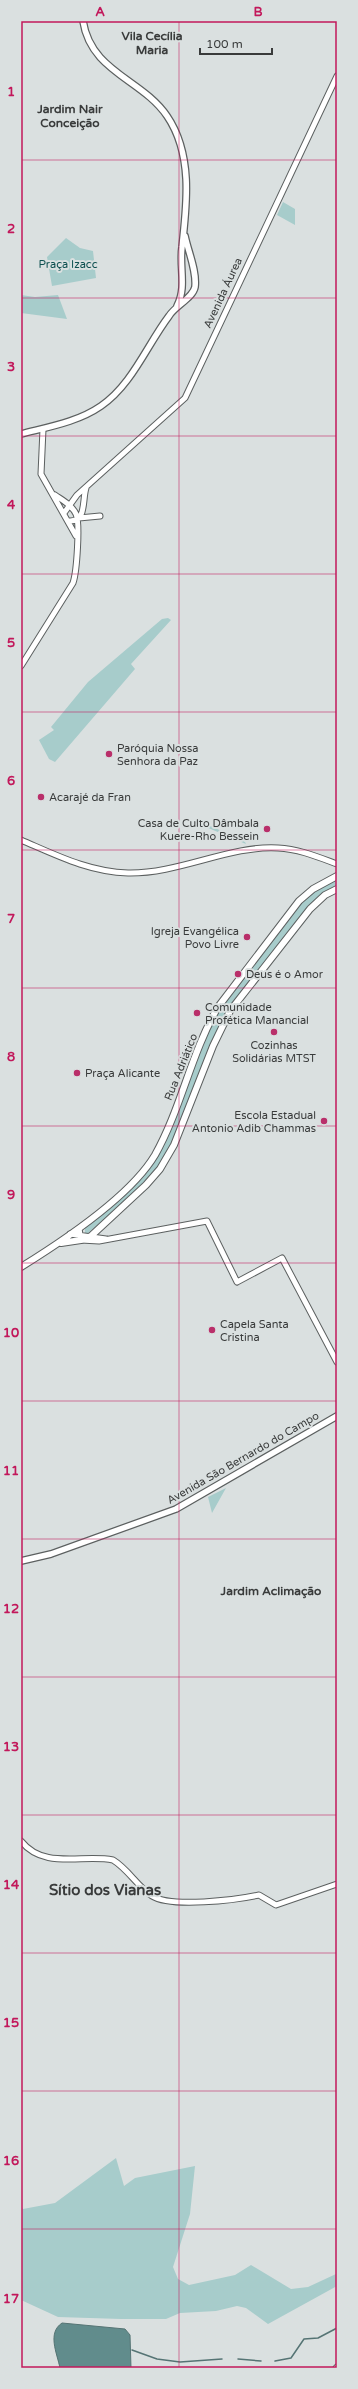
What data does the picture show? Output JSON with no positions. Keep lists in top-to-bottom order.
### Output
{
  "streets": {
    "main road": ["Rua Adriático", "Avenida São Bernardo do Campo"],
    "street": ["Avenida Áurea"]
  },
  "districts": [
    "Vila Cecília Maria",
    "Jardim Nair Conceição",
    "Jardim Aclimação",
    "Sítio dos Vianas"
  ],
  "parks": ["Praça Izacc"],
  "places": [
    "Paróquia Nossa Senhora da Paz",
    "Acarajé da Fran",
    "Casa de Culto Dâmbala Kuere-Rho Bessein",
    "Igreja Evangélica Povo Livre",
    "Deus é o Amor",
    "Comunidade Profética Manancial",
    "Cozinhas Solidárias MTST",
    "Praça Alicante",
    "Escola Estadual Antonio Adib Chammas",
    "Capela Santa Cristina"
  ],
  "scale_bar": "100 m",
  "grid": {
    "columns": ["A", "B"],
    "rows": [
      "1",
      "2",
      "3",
      "4",
      "5",
      "6",
      "7",
      "8",
      "9",
      "10",
      "11",
      "12",
      "13",
      "14",
      "15",
      "16",
      "17"
    ]
  }
}
